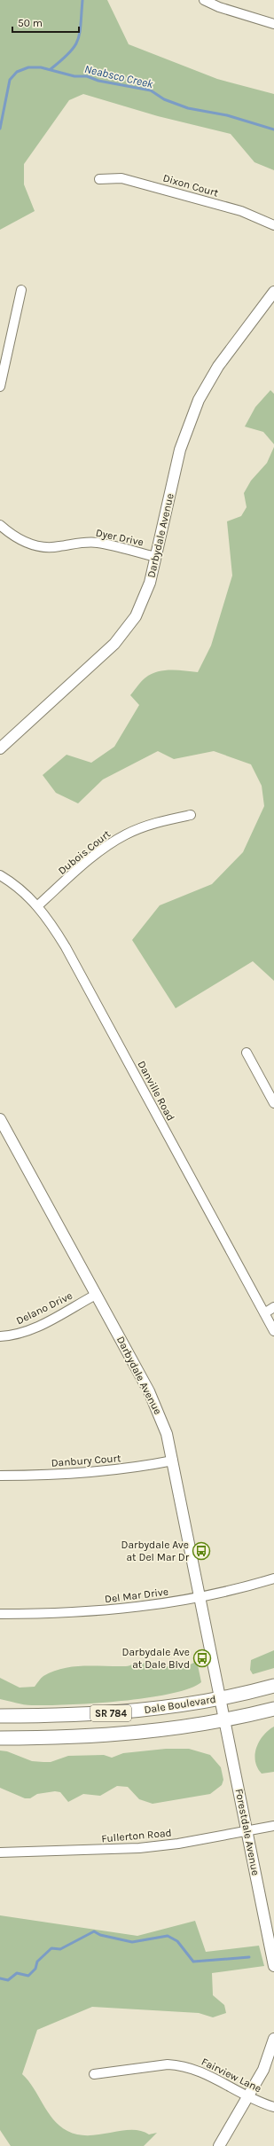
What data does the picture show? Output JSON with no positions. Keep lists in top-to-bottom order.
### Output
{
  "streets": {
    "main road": ["Dale Boulevard", "SR 784"],
    "street": [
      "Dixon Court",
      "Darbydale Avenue",
      "Dyer Drive",
      "Dubois Court",
      "Danville Road",
      "Delano Drive",
      "Danbury Court",
      "Del Mar Drive",
      "Forestdale Avenue",
      "Fullerton Road",
      "Fairview Lane"
    ]
  },
  "crossings": [
    ["Darbydale Avenue", "Dyer Drive"],
    ["Darbydale Avenue", "Delano Drive"],
    ["Darbydale Avenue", "Danbury Court"],
    ["Darbydale Avenue", "Del Mar Drive"],
    ["Darbydale Avenue", "Dale Boulevard"],
    ["Darbydale Avenue", "Forestdale Avenue"],
    ["Dubois Court", "Danville Road"],
    ["Dale Boulevard", "Forestdale Avenue"],
    ["Forestdale Avenue", "Fullerton Road"]
  ],
  "water": ["Neabsco Creek"],
  "places": {
    "bus stop": ["Darbydale Ave at Del Mar Dr", "Darbydale Ave at Dale Blvd"]
  },
  "scale_bar": "50 m"
}
